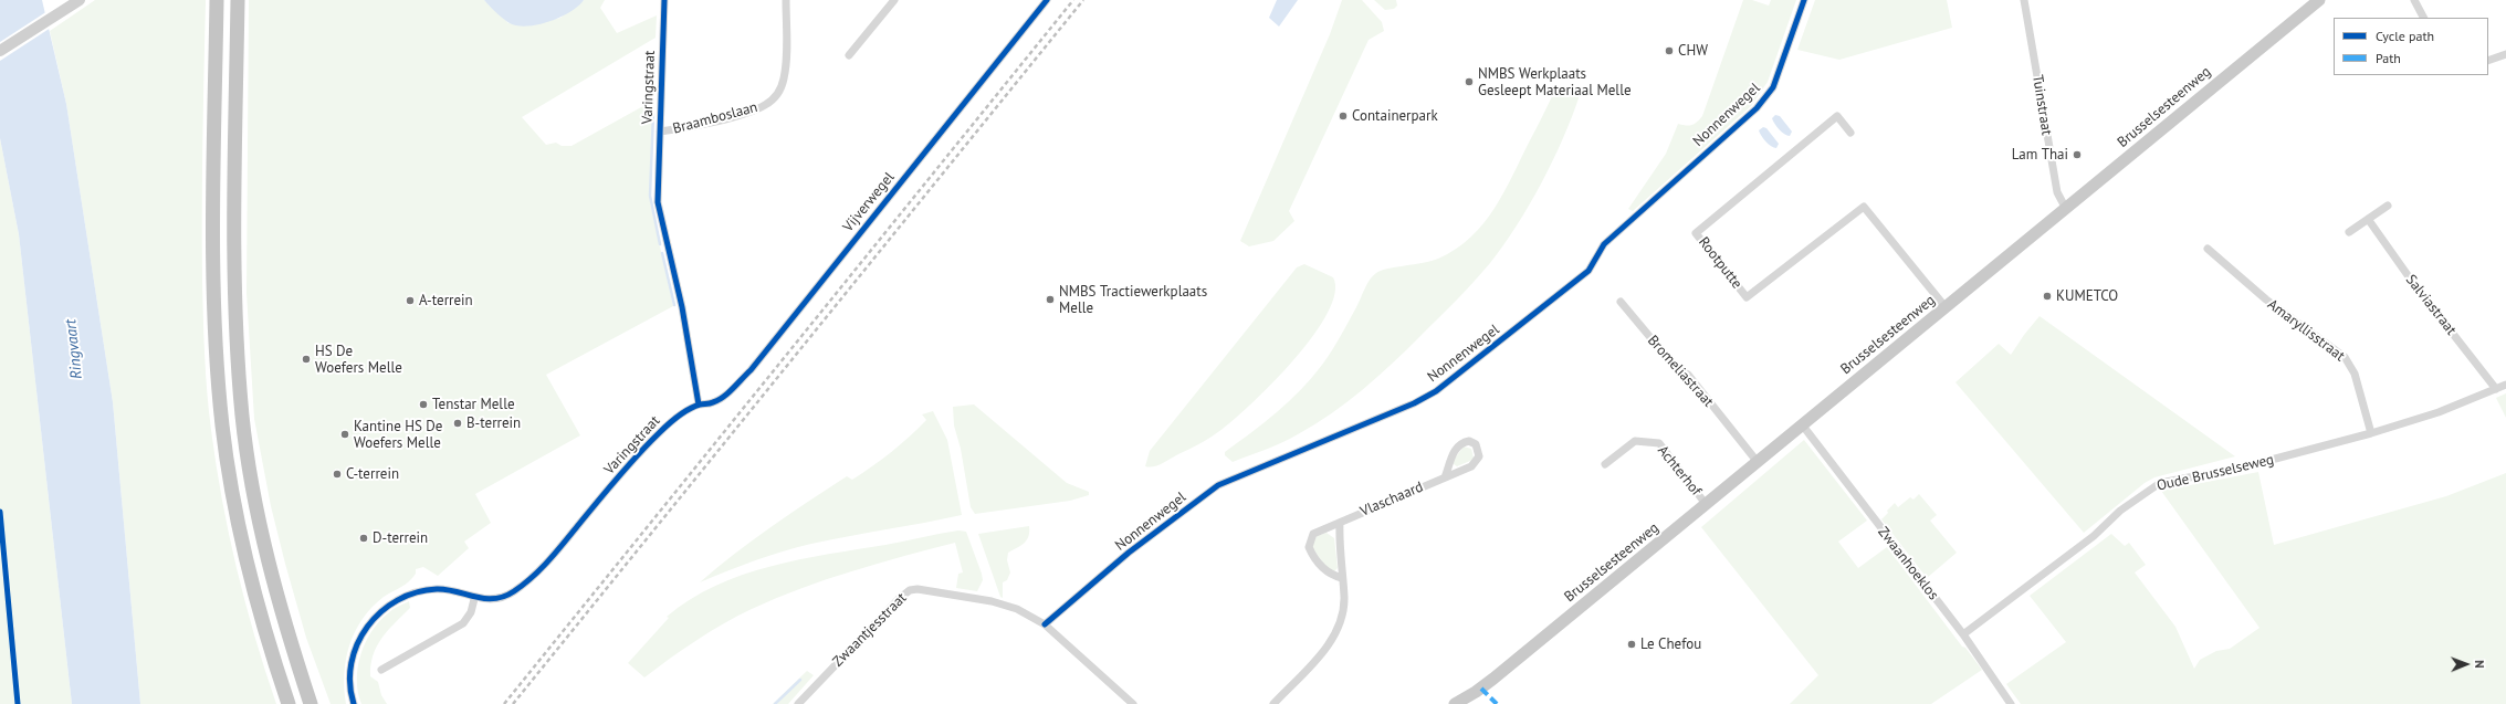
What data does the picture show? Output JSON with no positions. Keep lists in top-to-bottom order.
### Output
{
  "streets": {
    "main road": ["Brusselsesteenweg"],
    "street": [
      "Varingstraat",
      "Tuinstraat",
      "Nonnenwegel",
      "Braamboslaan",
      "Vijverwegel",
      "Rootputte",
      "Salviastraat",
      "Amaryllisstraat",
      "Bromeliastraat",
      "Achterhof",
      "Oude Brusselseweg",
      "Vlaschaard",
      "Zwaanhoeklos",
      "Zwaantjesstraat"
    ]
  },
  "crossings": [
    ["Varingstraat", "Braamboslaan"],
    ["Varingstraat", "Vijverwegel"],
    ["Tuinstraat", "Brusselsesteenweg"],
    ["Brusselsesteenweg", "Rootputte"],
    ["Brusselsesteenweg", "Bromeliastraat"],
    ["Brusselsesteenweg", "Achterhof"],
    ["Brusselsesteenweg", "Zwaanhoeklos"],
    ["Nonnenwegel", "Zwaantjesstraat"],
    ["Salviastraat", "Oude Brusselseweg"],
    ["Amaryllisstraat", "Oude Brusselseweg"],
    ["Oude Brusselseweg", "Zwaanhoeklos"]
  ],
  "water": ["Ringvaart"],
  "places": [
    "CHW",
    "NMBS Werkplaats Gesleept Materiaal Melle",
    "Containerpark",
    "Lam Thai",
    "KUMETCO",
    "NMBS Tractiewerkplaats Melle",
    "A-terrein",
    "HS De Woefers Melle",
    "Tenstar Melle",
    "B-terrein",
    "Kantine HS De Woefers Melle",
    "C-terrein",
    "D-terrein",
    "Le Chefou"
  ],
  "legend": ["Cycle path", "Path"],
  "north": "right"
}
